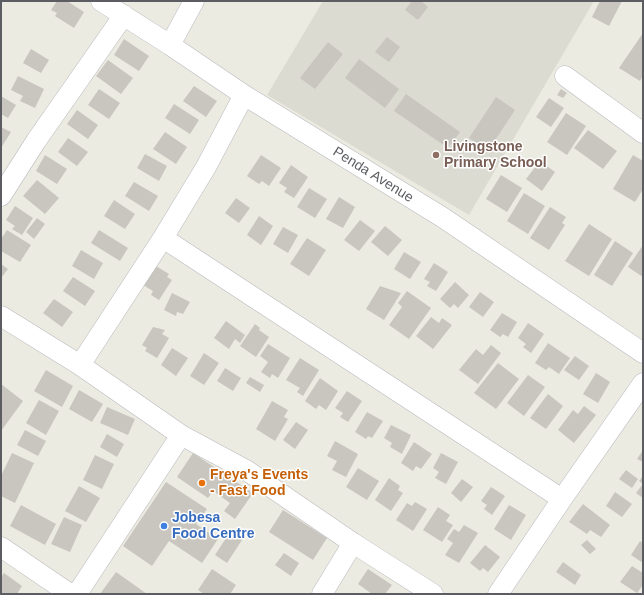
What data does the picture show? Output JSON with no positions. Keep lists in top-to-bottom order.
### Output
{
  "streets": {
    "street": ["Penda Avenue"]
  },
  "places": ["Livingstone Primary School", "Freya's Events - Fast Food", "Jobesa Food Centre"]
}
